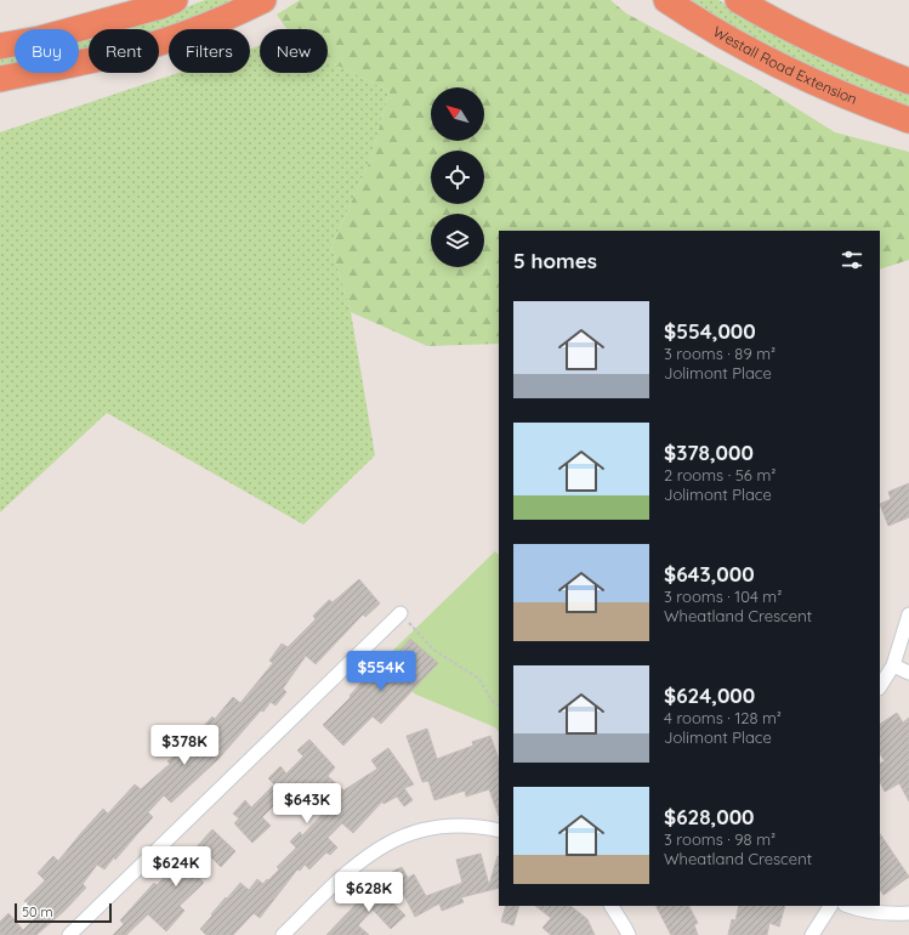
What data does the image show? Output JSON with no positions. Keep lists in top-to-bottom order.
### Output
{
  "streets": {
    "highway": ["Westall Road Extension"]
  },
  "scale_bar": "50 m",
  "north": "top left",
  "page": {
    "chip": [
      "Buy",
      "Rent",
      "Filters",
      "New"
    ],
    "heading": "5 homes",
    "list": [
      {
        "name": "$554,000",
        "note": "3 rooms · 89 m² · Jolimont Place"
      },
      {
        "name": "$378,000",
        "note": "2 rooms · 56 m² · Jolimont Place"
      },
      {
        "name": "$643,000",
        "note": "3 rooms · 104 m² · Wheatland Crescent"
      },
      {
        "name": "$624,000",
        "note": "4 rooms · 128 m² · Jolimont Place"
      },
      {
        "name": "$628,000",
        "note": "3 rooms · 98 m² · Wheatland Crescent"
      }
    ],
    "price": [
      "$554K",
      "$378K",
      "$643K",
      "$624K",
      "$628K"
    ],
    "scale": "50 m"
  }
}
